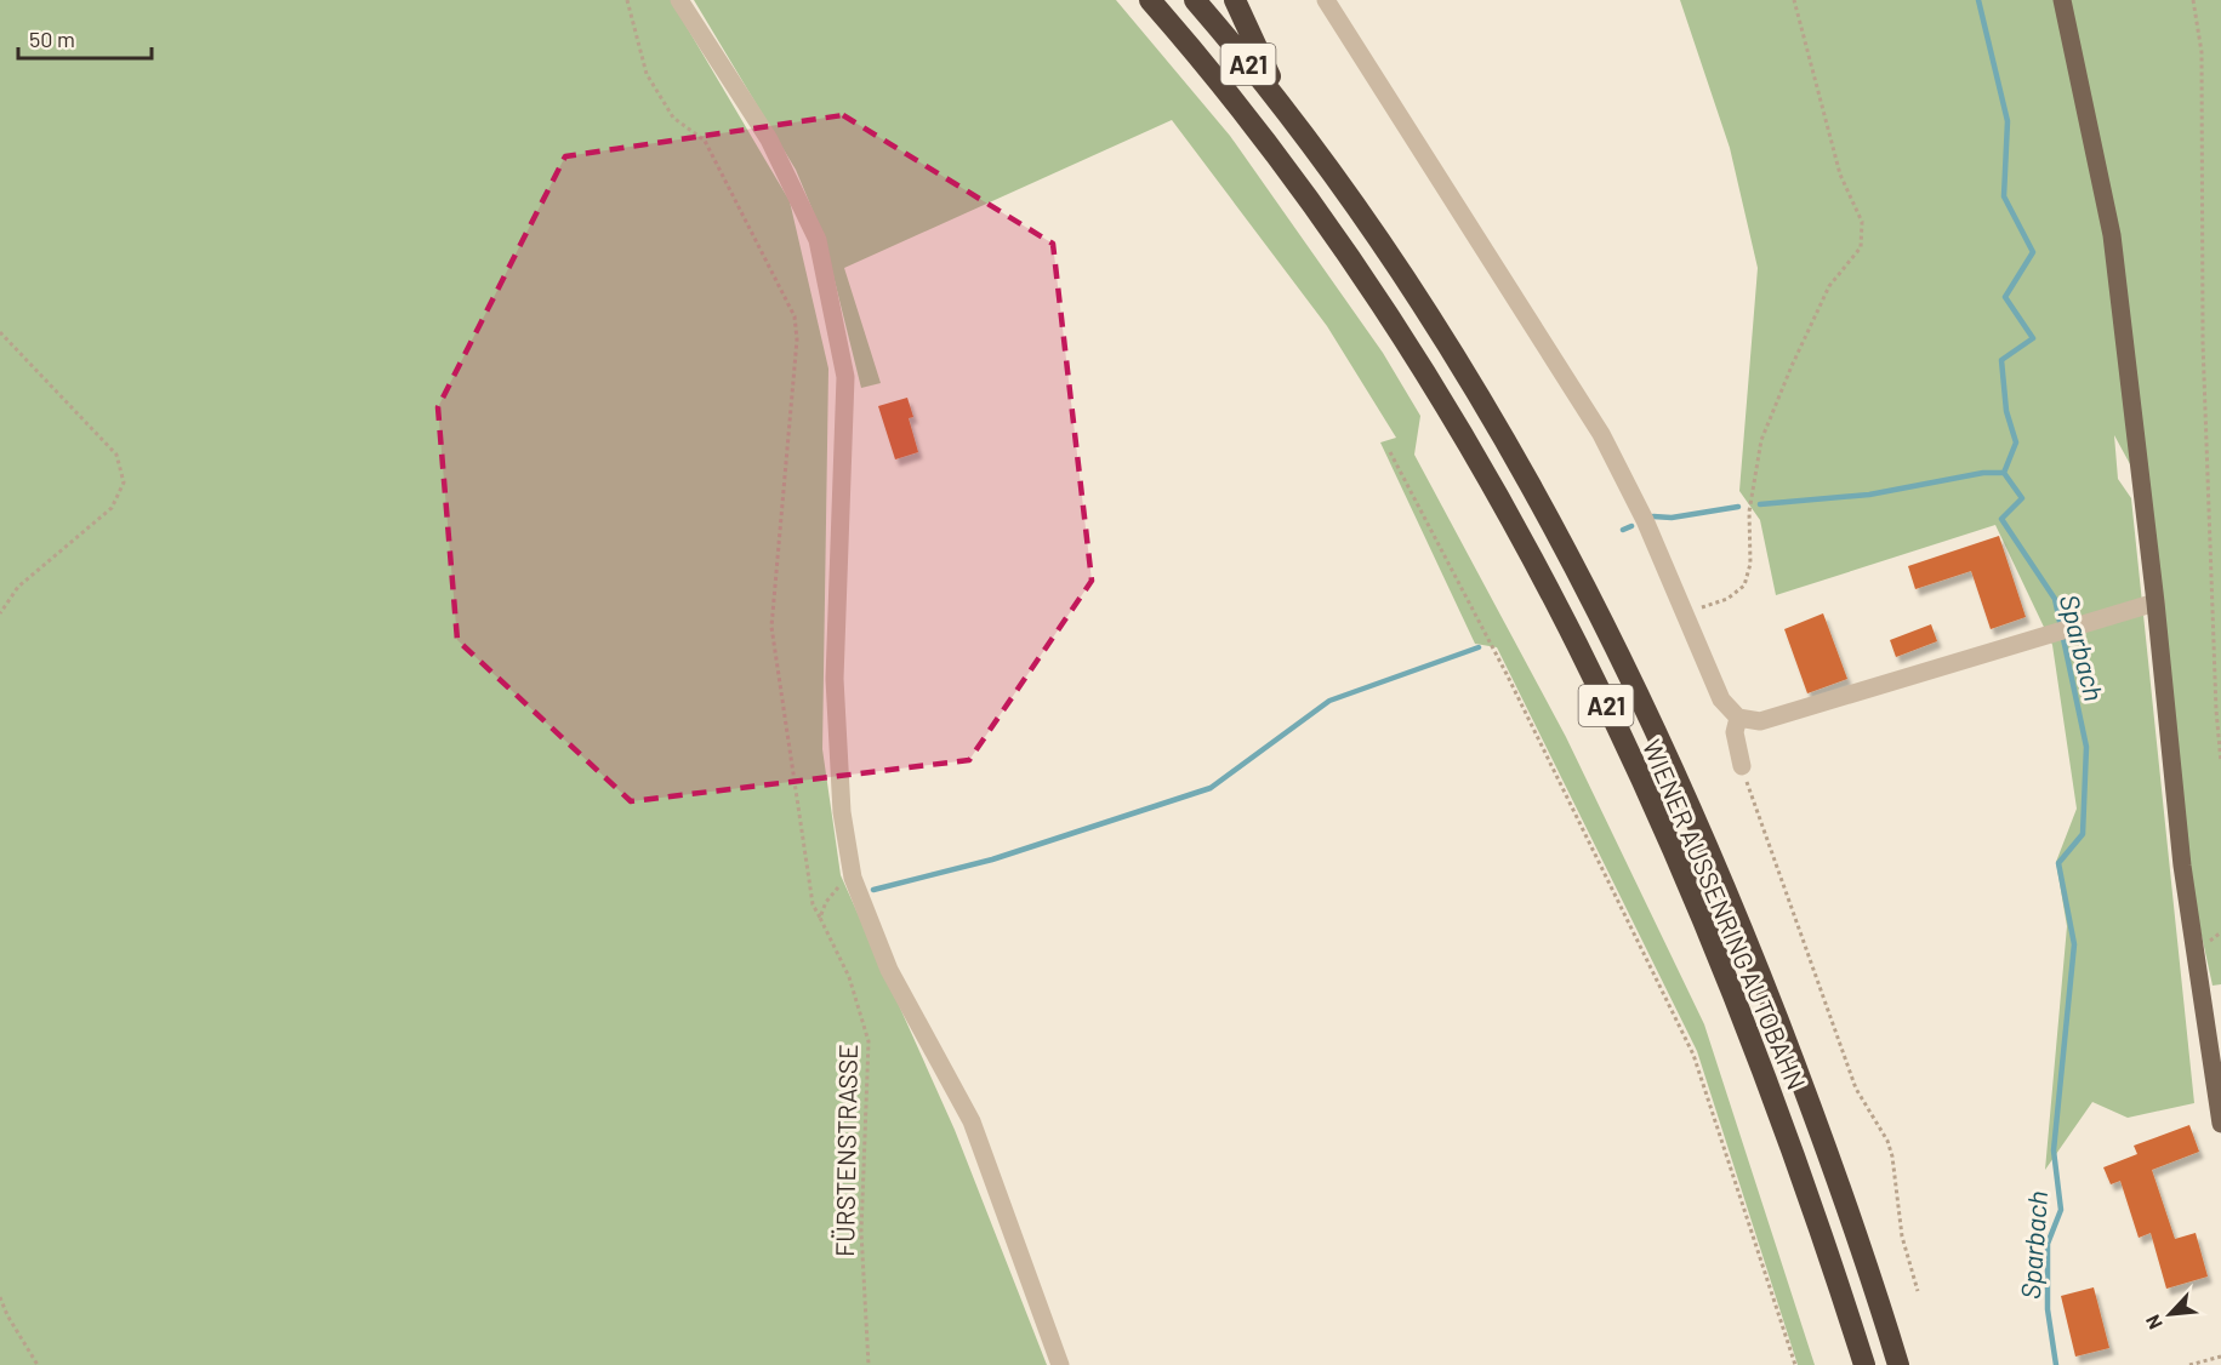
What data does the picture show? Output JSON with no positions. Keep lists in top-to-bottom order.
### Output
{
  "streets": {
    "highway": ["A21", "WIENER AUSSENRING AUTOBAHN"],
    "path": ["FÜRSTENSTRASSE"]
  },
  "water": ["Sparbach"],
  "scale_bar": "50 m",
  "north": "bottom left"
}
